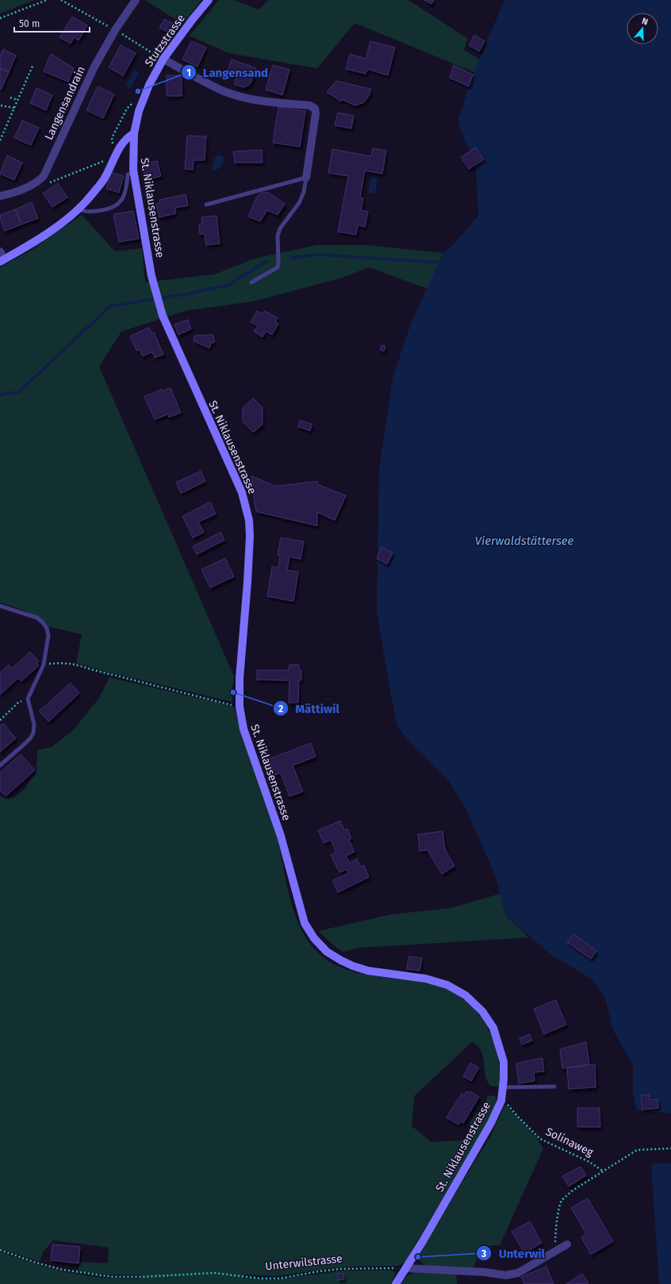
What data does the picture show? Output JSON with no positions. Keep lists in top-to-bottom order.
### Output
{
  "streets": {
    "street": ["Stutzstrasse", "Langensandrain", "St. Niklausenstrasse"],
    "path": ["Solinaweg", "Unterwilstrasse"]
  },
  "crossings": [
    ["Stutzstrasse", "St. Niklausenstrasse"],
    ["St. Niklausenstrasse", "Solinaweg"],
    ["St. Niklausenstrasse", "Unterwilstrasse"]
  ],
  "water": ["Vierwaldstättersee"],
  "places": ["Langensand", "Mättiwil", "Unterwil"],
  "scale_bar": "50 m",
  "north": "top"
}
